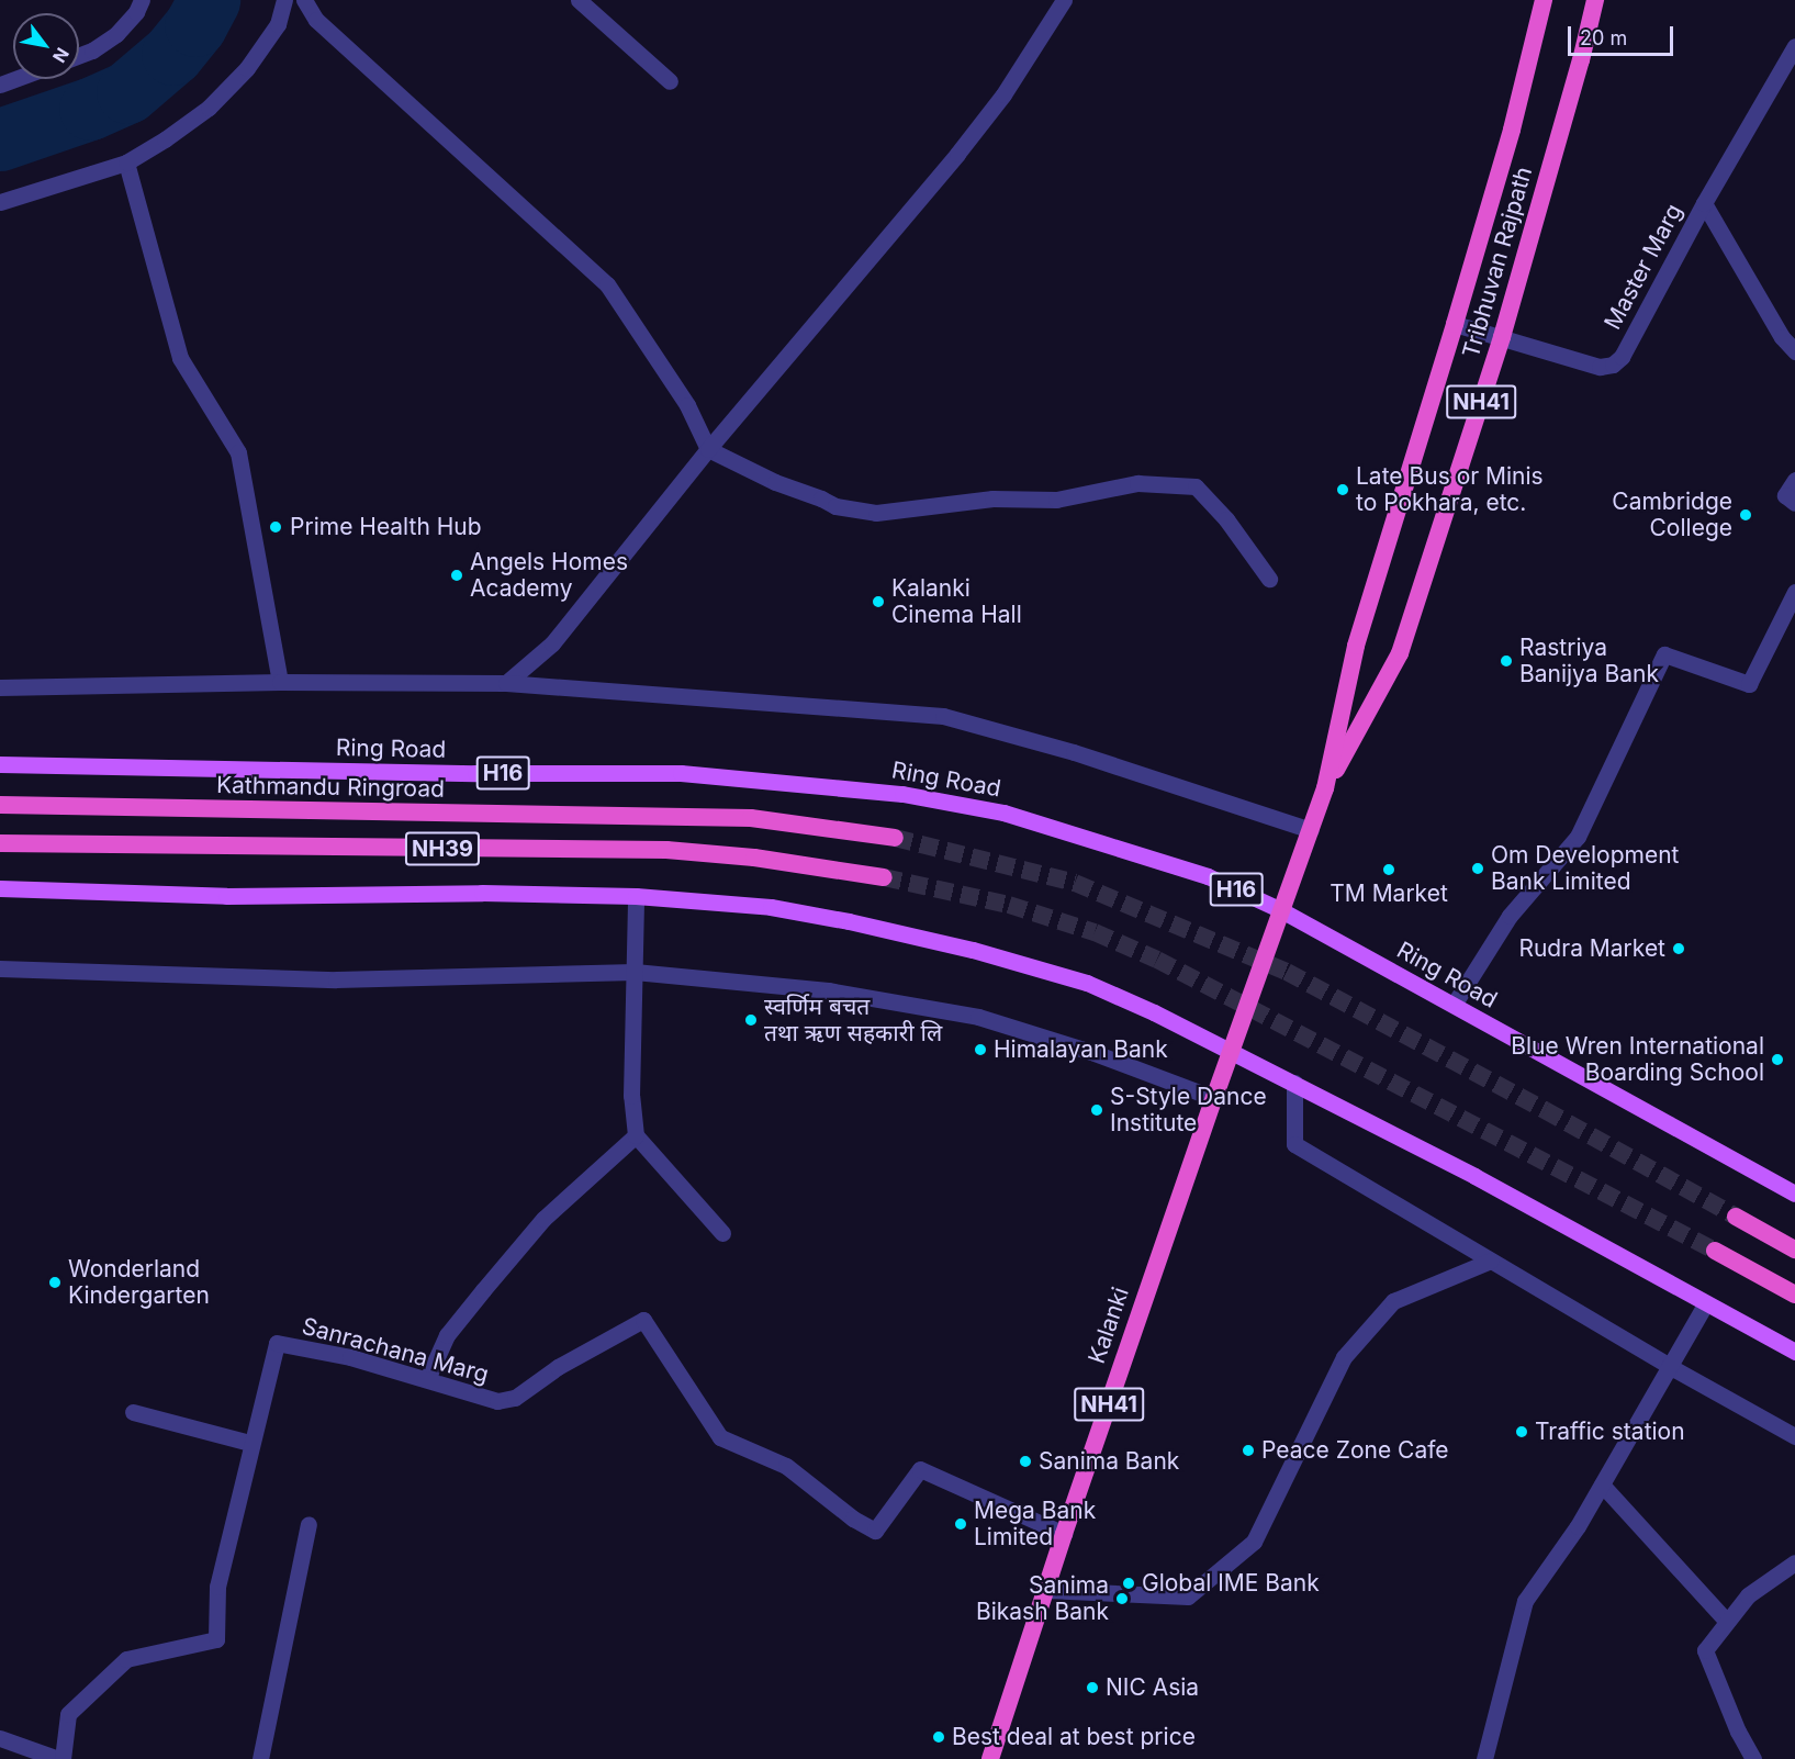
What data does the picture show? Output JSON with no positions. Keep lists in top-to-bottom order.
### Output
{
  "streets": {
    "highway": [
      "Tribhuvan Rajpath",
      "NH41",
      "Kathmandu Ringroad",
      "NH39",
      "Kalanki"
    ],
    "main road": ["Ring Road", "H16"],
    "street": ["Master Marg", "Sanrachana Marg"]
  },
  "crossings": [
    ["Tribhuvan Rajpath", "Master Marg"],
    ["Tribhuvan Rajpath", "Ring Road"],
    ["Tribhuvan Rajpath", "Kalanki"],
    ["Ring Road", "Kalanki"],
    ["Kalanki", "Sanrachana Marg"]
  ],
  "places": [
    "Late Bus or Minis to Pokhara, etc.",
    "Cambridge College",
    "Prime Health Hub",
    "Angels Homes Academy",
    "Kalanki Cinema Hall",
    "Rastriya Banijya Bank",
    "Om Development Bank Limited",
    "TM Market",
    "Rudra Market",
    "स्वर्णिम बचत तथा ऋण सहकारी लि",
    "Himalayan Bank",
    "Blue Wren International Boarding School",
    "S-Style Dance Institute",
    "Wonderland Kindergarten",
    "Traffic station",
    "Peace Zone Cafe",
    "Sanima Bank",
    "Mega Bank Limited",
    "Global IME Bank",
    "Sanima Bikash Bank",
    "NIC Asia",
    "Best deal at best price"
  ],
  "scale_bar": "20 m",
  "north": "bottom right"
}
